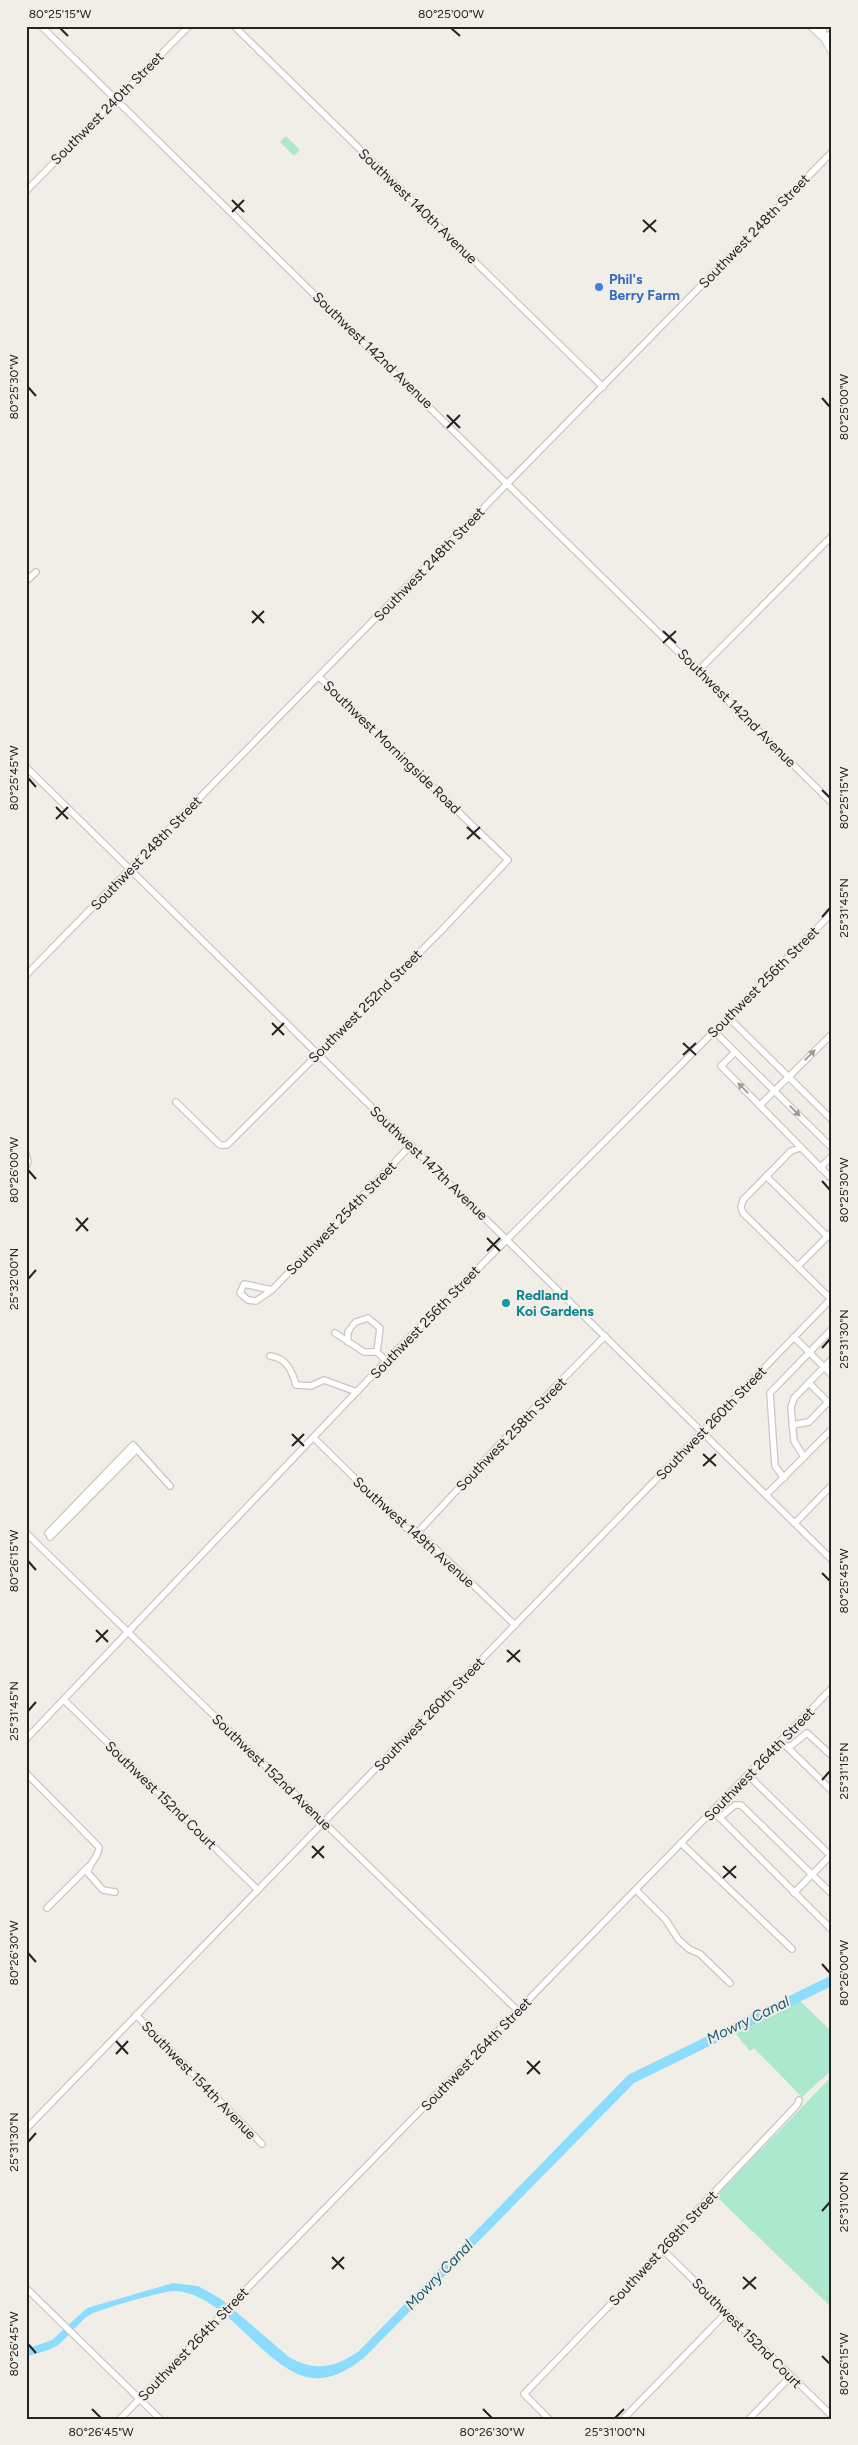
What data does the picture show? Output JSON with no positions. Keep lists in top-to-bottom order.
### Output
{
  "streets": {
    "street": [
      "Southwest 240th Street",
      "Southwest 140th Avenue",
      "Southwest 248th Street",
      "Southwest 142nd Avenue",
      "Southwest Morningside Road",
      "Southwest 256th Street",
      "Southwest 252nd Street",
      "Southwest 147th Avenue",
      "Southwest 254th Street",
      "Southwest 260th Street",
      "Southwest 258th Street",
      "Southwest 149th Avenue",
      "Southwest 264th Street",
      "Southwest 152nd Avenue",
      "Southwest 152nd Court",
      "Southwest 154th Avenue",
      "Southwest 268th Street"
    ]
  },
  "crossings": [
    ["Southwest 240th Street", "Southwest 142nd Avenue"],
    ["Southwest 140th Avenue", "Southwest 248th Street"],
    ["Southwest 248th Street", "Southwest 142nd Avenue"],
    ["Southwest 248th Street", "Southwest Morningside Road"],
    ["Southwest 248th Street", "Southwest 147th Avenue"],
    ["Southwest Morningside Road", "Southwest 252nd Street"],
    ["Southwest 256th Street", "Southwest 147th Avenue"],
    ["Southwest 256th Street", "Southwest 149th Avenue"],
    ["Southwest 256th Street", "Southwest 152nd Avenue"],
    ["Southwest 256th Street", "Southwest 152nd Court"],
    ["Southwest 252nd Street", "Southwest 147th Avenue"],
    ["Southwest 147th Avenue", "Southwest 254th Street"],
    ["Southwest 147th Avenue", "Southwest 260th Street"],
    ["Southwest 147th Avenue", "Southwest 258th Street"],
    ["Southwest 260th Street", "Southwest 149th Avenue"],
    ["Southwest 260th Street", "Southwest 152nd Avenue"],
    ["Southwest 260th Street", "Southwest 152nd Court"],
    ["Southwest 260th Street", "Southwest 154th Avenue"],
    ["Southwest 258th Street", "Southwest 149th Avenue"],
    ["Southwest 264th Street", "Southwest 152nd Avenue"],
    ["Southwest 152nd Court", "Southwest 268th Street"]
  ],
  "water": ["Mowry Canal"],
  "places": ["Phil's Berry Farm", "Redland Koi Gardens"],
  "coordinates": [
    "80°25'15\"W",
    "80°25'00\"W",
    "80°25'30\"W",
    "80°25'45\"W",
    "25°31'45\"N",
    "80°26'00\"W",
    "25°32'00\"N",
    "25°31'30\"N",
    "80°26'15\"W",
    "25°31'15\"N",
    "80°26'30\"W",
    "25°31'00\"N",
    "80°26'45\"W"
  ]
}
